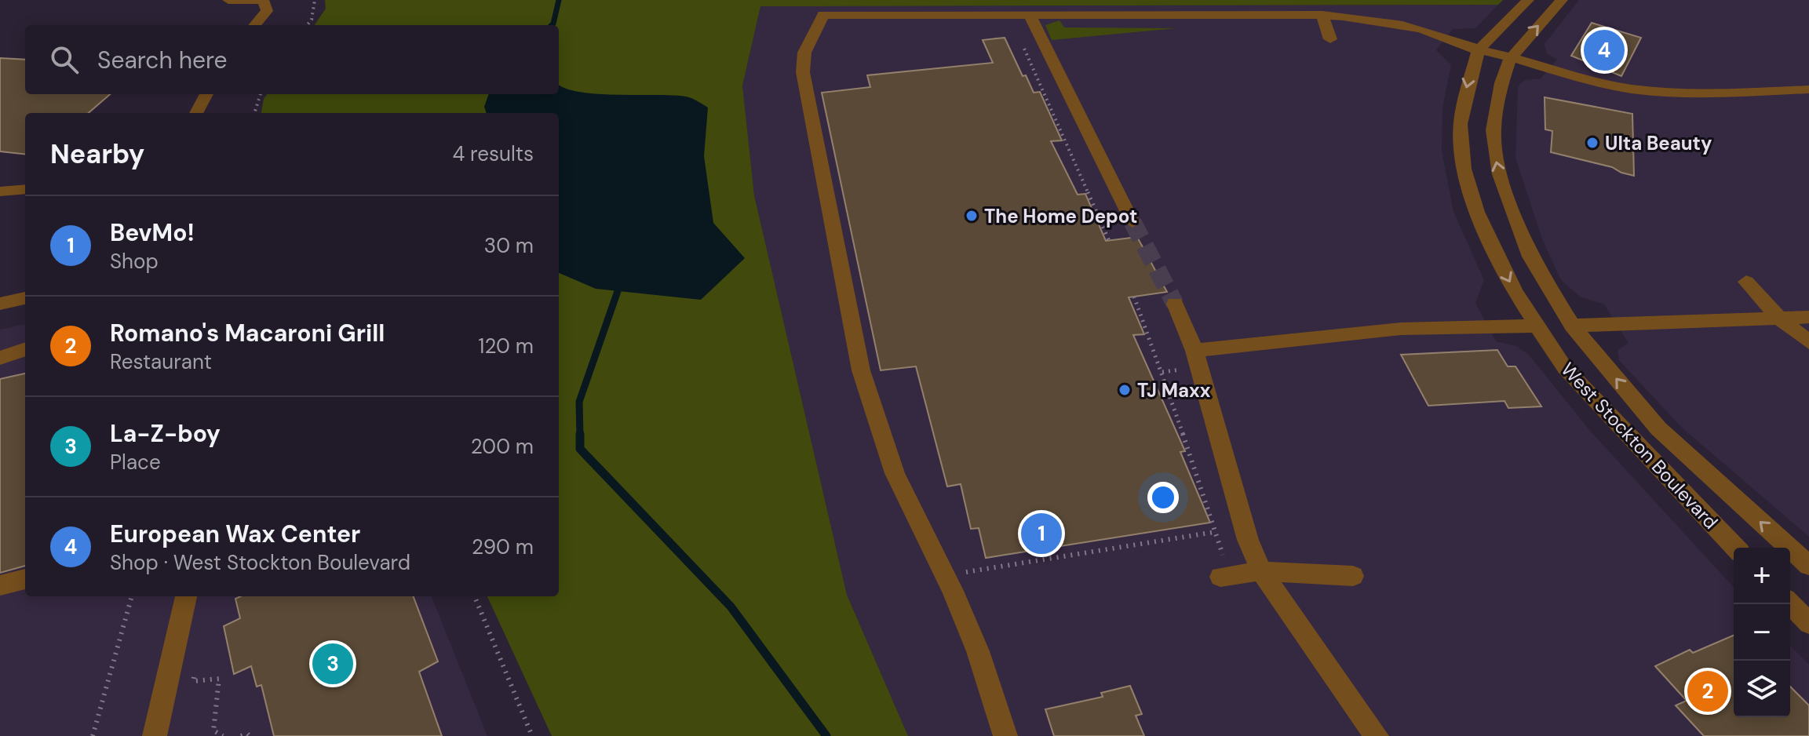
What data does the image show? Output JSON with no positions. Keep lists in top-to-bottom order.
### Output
{
  "streets": {
    "street": ["West Stockton Boulevard"]
  },
  "places": ["Ulta Beauty", "The Home Depot", "TJ Maxx"],
  "page": {
    "search": "Search here",
    "pins": [
      "4",
      "1",
      "3",
      "2"
    ],
    "heading": ["Nearby", "4 results"],
    "list": [
      {
        "mark": "1",
        "name": "BevMo!",
        "note": "Shop",
        "value": "30 m"
      },
      {
        "mark": "2",
        "name": "Romano's Macaroni Grill",
        "note": "Restaurant",
        "value": "120 m"
      },
      {
        "mark": "3",
        "name": "La-Z-boy",
        "note": "Place",
        "value": "200 m"
      },
      {
        "mark": "4",
        "name": "European Wax Center",
        "note": "Shop · West Stockton Boulevard",
        "value": "290 m"
      }
    ],
    "map_buttons": ["+", "−"]
  }
}
